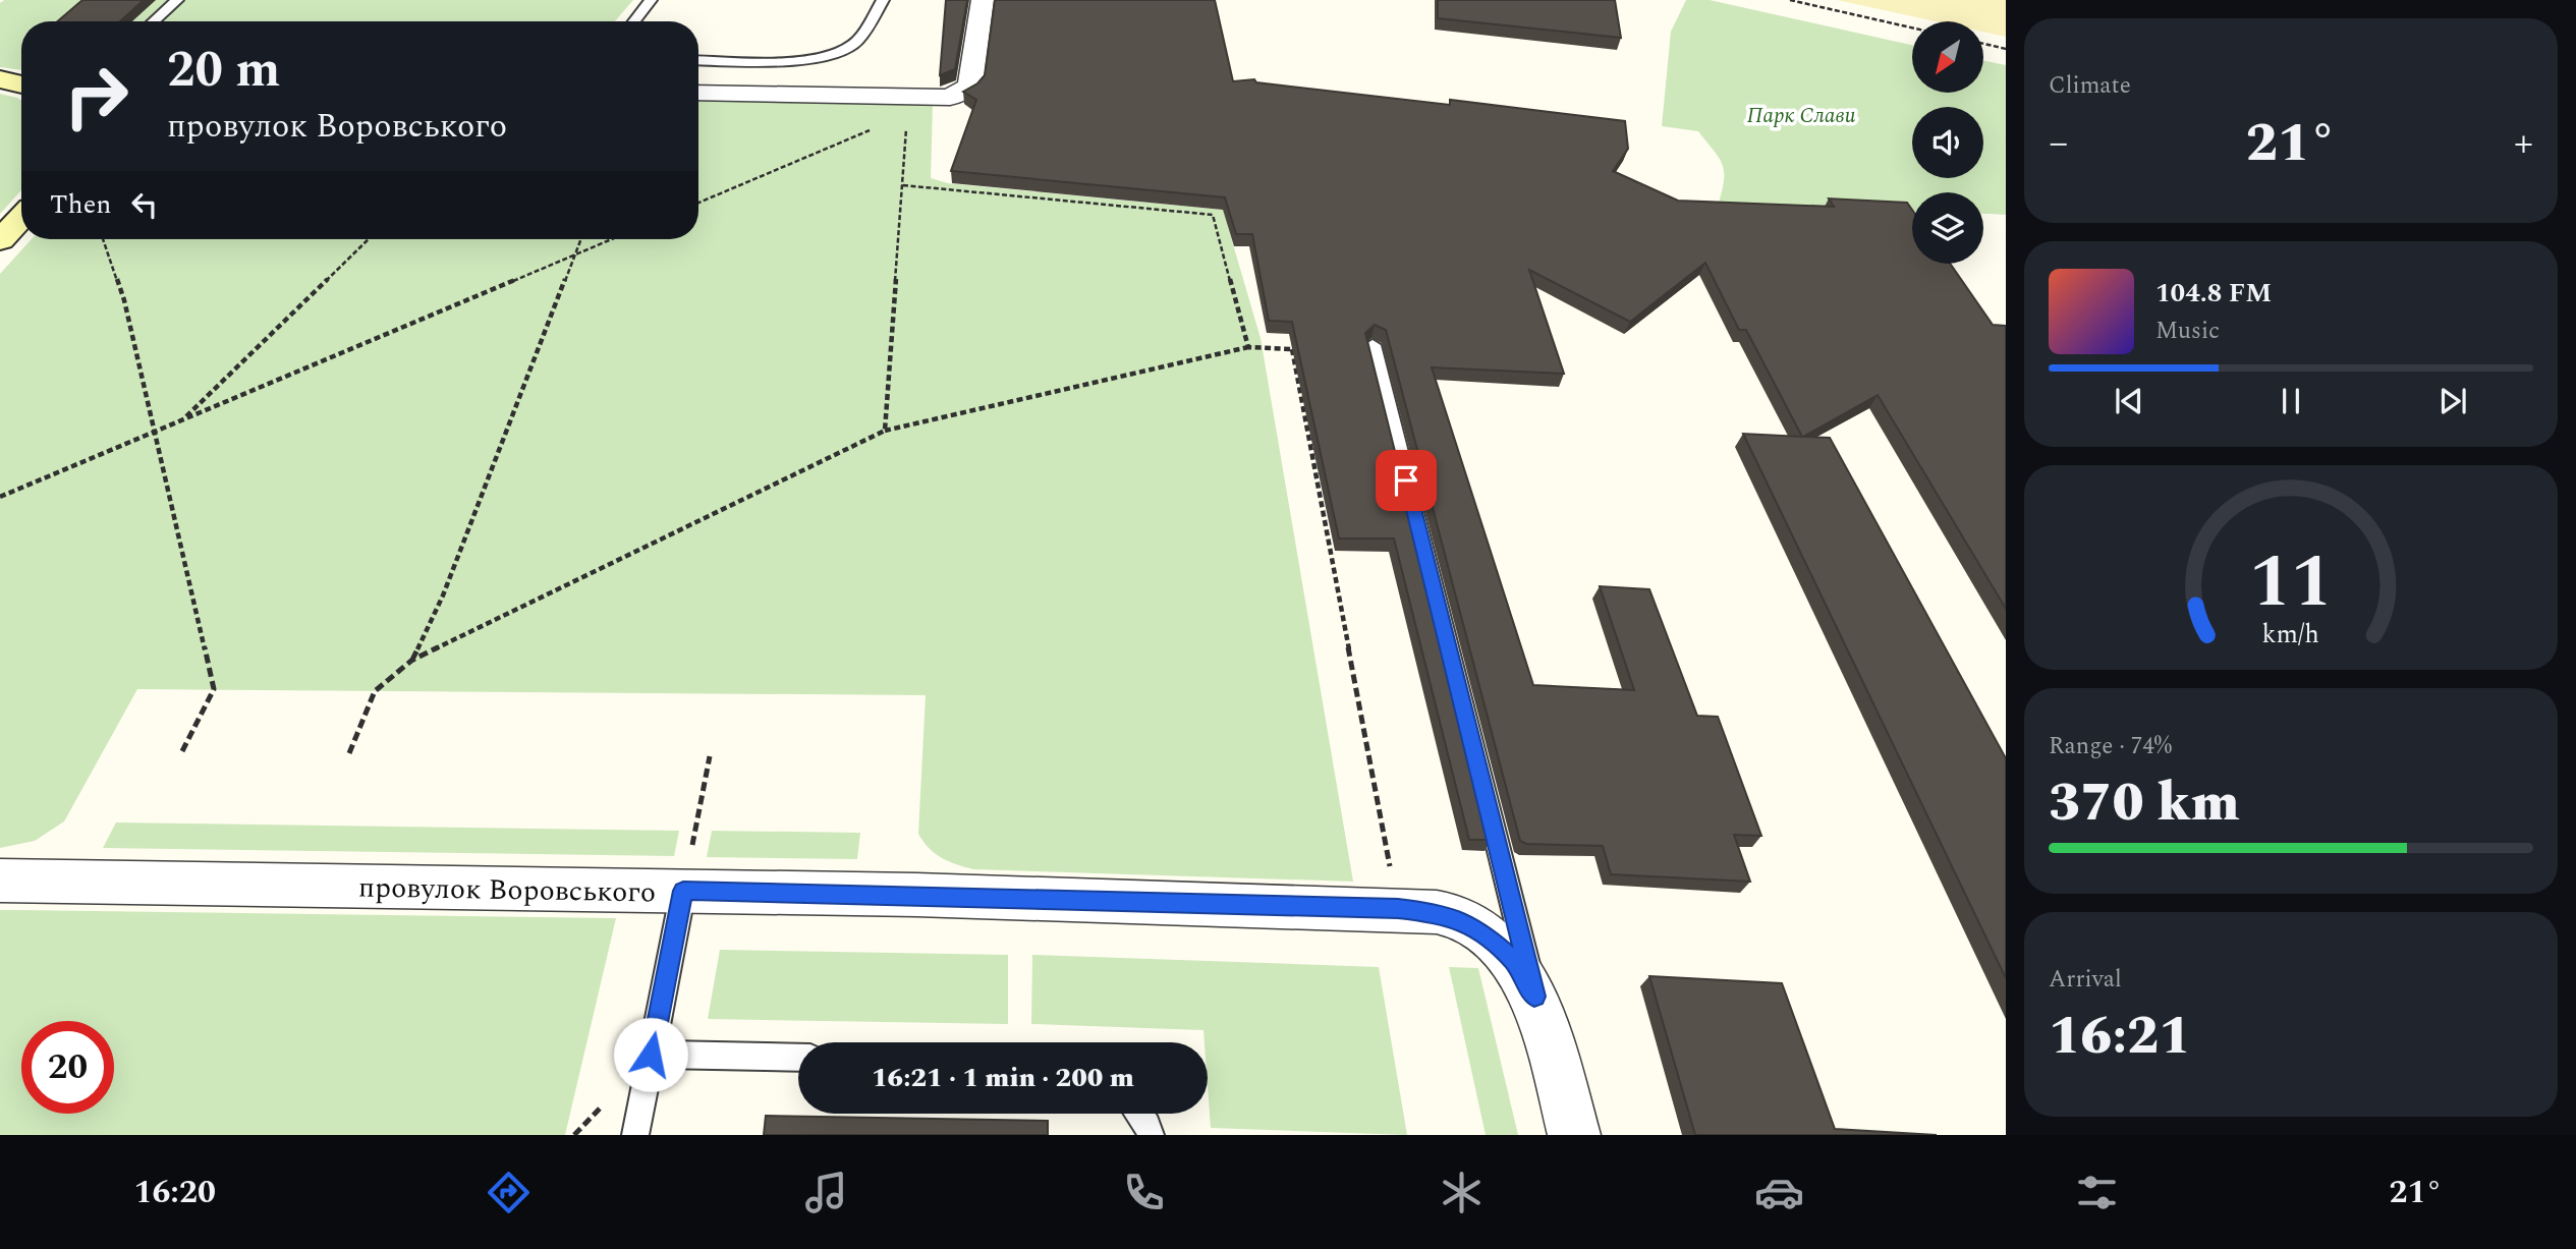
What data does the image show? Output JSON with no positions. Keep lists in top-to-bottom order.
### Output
{
  "streets": {
    "street": ["провулок Воровського"]
  },
  "parks": ["Парк Слави"],
  "north": "bottom left",
  "page": {
    "tile": [
      "Climate",
      ["Range · 74%", "370 km"],
      ["Arrival", "16:21"]
    ],
    "turn": ["20 m", "провулок Воровського"],
    "heat": ["−", "21°", "+"],
    "then": "Then",
    "song": ["104.8 FM", "Music"],
    "limit": "20",
    "trip": "16:21 · 1 min · 200 m",
    "tabs": ["16:20", "21°"],
    "gauge": ["11", "km/h"]
  }
}
